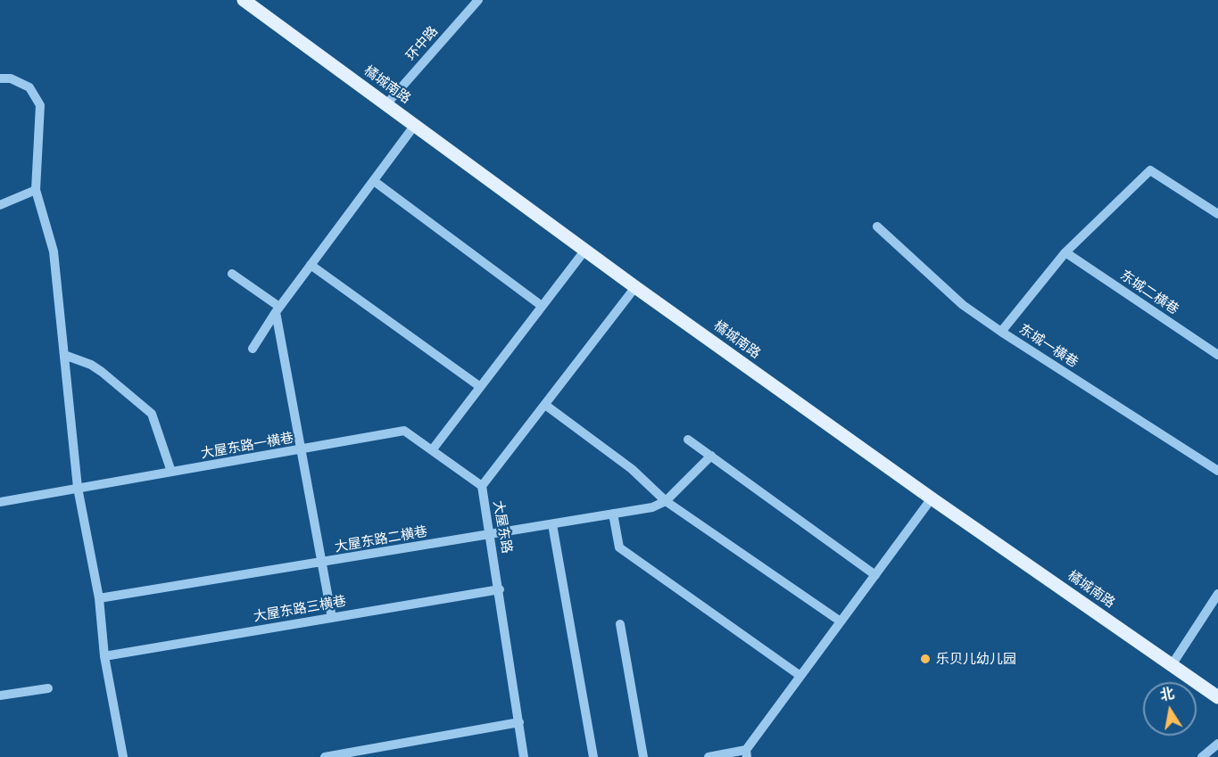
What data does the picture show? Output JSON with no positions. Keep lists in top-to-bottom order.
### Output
{
  "streets": {
    "main road": ["橘城南路"],
    "street": [
      "环中路",
      "东城二横巷",
      "东城一横巷",
      "大屋东路一横巷",
      "大屋东路",
      "大屋东路二横巷",
      "大屋东路三横巷"
    ]
  },
  "crossings": [
    ["环中路", "橘城南路"],
    ["橘城南路", "大屋东路"],
    ["大屋东路一横巷", "大屋东路"],
    ["大屋东路", "大屋东路二横巷"],
    ["大屋东路", "大屋东路三横巷"]
  ],
  "places": ["乐贝儿幼儿园"],
  "north": "top"
}
